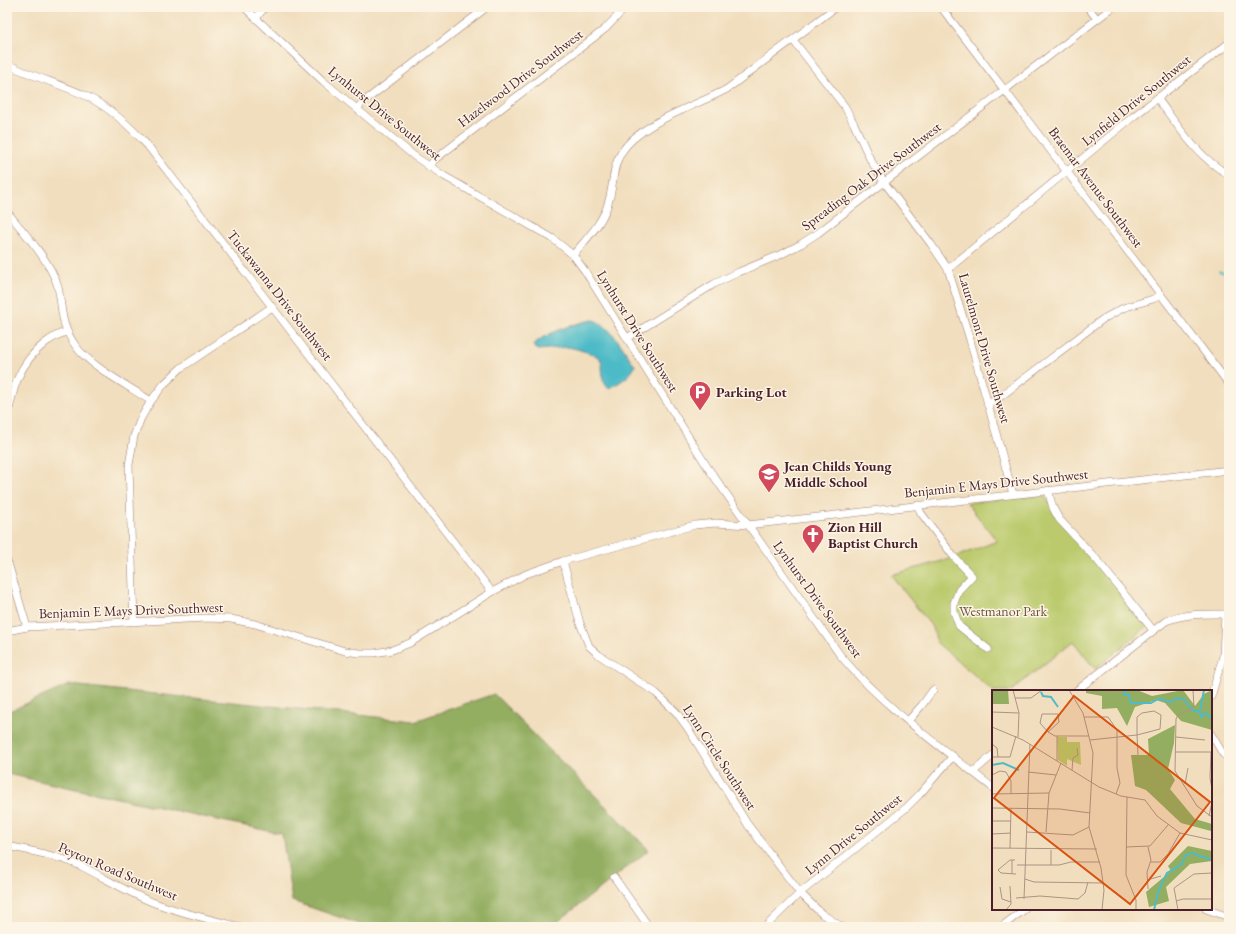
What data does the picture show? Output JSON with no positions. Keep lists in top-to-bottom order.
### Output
{
  "streets": {
    "street": [
      "Hazelwood Drive Southwest",
      "Lynfield Drive Southwest",
      "Lynhurst Drive Southwest",
      "Spreading Oak Drive Southwest",
      "Braemar Avenue Southwest",
      "Tuckawanna Drive Southwest",
      "Laurelmont Drive Southwest",
      "Benjamin E Mays Drive Southwest",
      "Lynn Circle Southwest",
      "Lynn Drive Southwest",
      "Peyton Road Southwest"
    ]
  },
  "crossings": [
    ["Hazelwood Drive Southwest", "Lynhurst Drive Southwest"],
    ["Lynfield Drive Southwest", "Braemar Avenue Southwest"],
    ["Lynfield Drive Southwest", "Laurelmont Drive Southwest"],
    ["Lynhurst Drive Southwest", "Spreading Oak Drive Southwest"],
    ["Lynhurst Drive Southwest", "Benjamin E Mays Drive Southwest"],
    ["Lynhurst Drive Southwest", "Lynn Drive Southwest"],
    ["Spreading Oak Drive Southwest", "Braemar Avenue Southwest"],
    ["Spreading Oak Drive Southwest", "Laurelmont Drive Southwest"],
    ["Tuckawanna Drive Southwest", "Benjamin E Mays Drive Southwest"],
    ["Laurelmont Drive Southwest", "Benjamin E Mays Drive Southwest"],
    ["Benjamin E Mays Drive Southwest", "Lynn Circle Southwest"],
    ["Lynn Circle Southwest", "Lynn Drive Southwest"]
  ],
  "parks": ["Westmanor Park"],
  "places": {
    "parking": ["Parking Lot"],
    "school or university": ["Jean Childs Young Middle School"],
    "church": ["Zion Hill Baptist Church"]
  }
}
